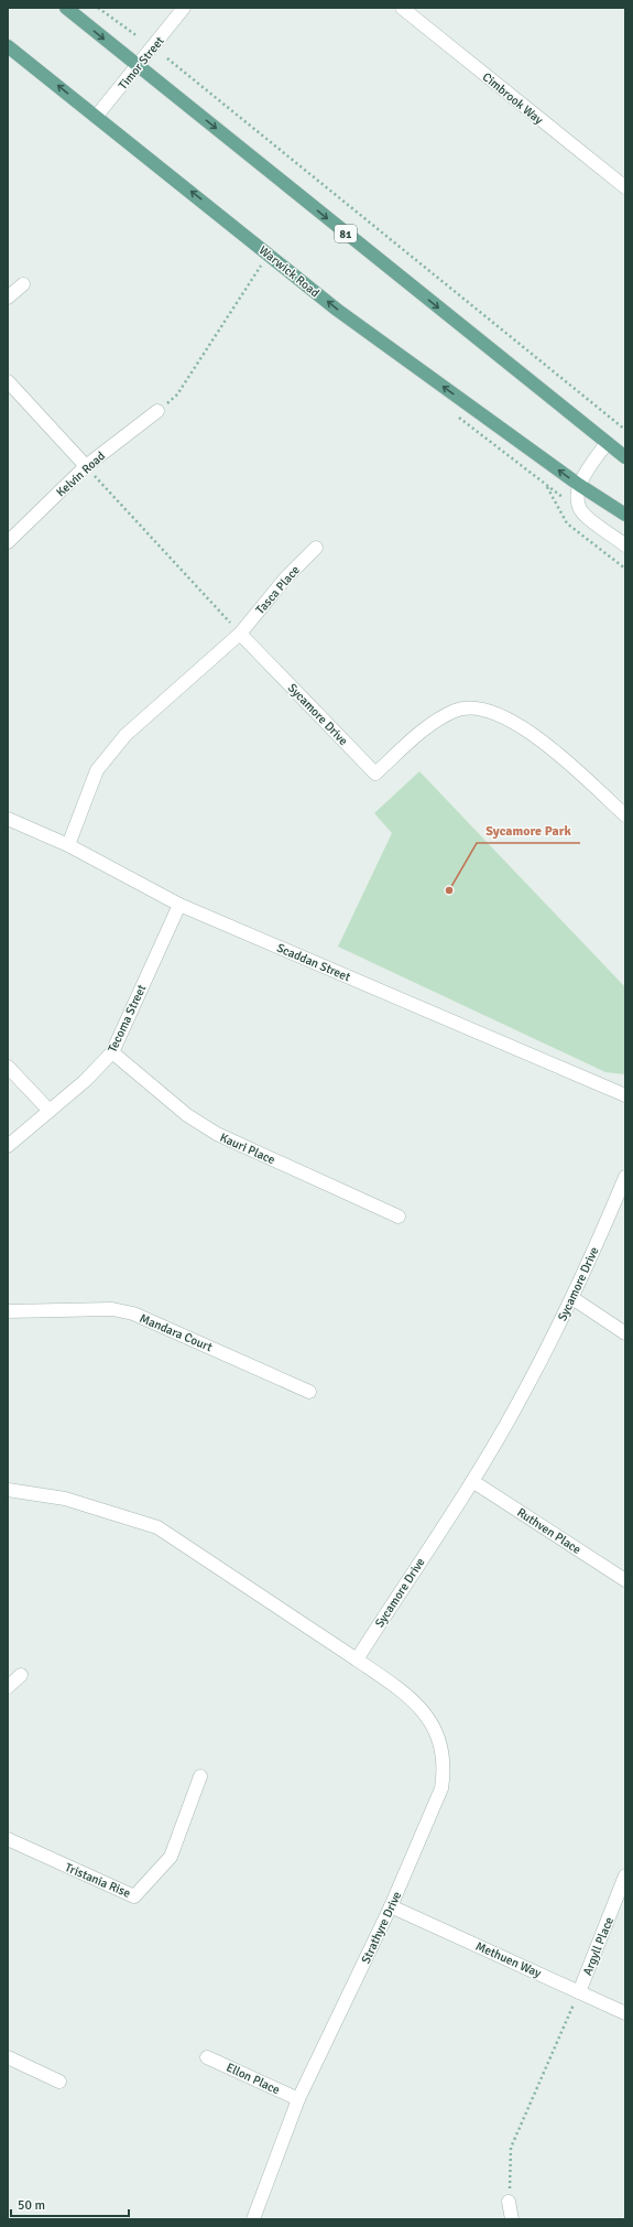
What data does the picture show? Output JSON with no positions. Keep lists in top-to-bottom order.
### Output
{
  "streets": {
    "main road": ["81", "Warwick Road"],
    "street": [
      "Timor Street",
      "Cimbrook Way",
      "Kelvin Road",
      "Tasca Place",
      "Sycamore Drive",
      "Scaddan Street",
      "Tecoma Street",
      "Kauri Place",
      "Mandara Court",
      "Ruthven Place",
      "Tristania Rise",
      "Strathyre Drive",
      "Argyll Place",
      "Methuen Way",
      "Ellon Place"
    ]
  },
  "crossings": [
    ["Timor Street", "81"],
    ["Timor Street", "Warwick Road"],
    ["Tasca Place", "Sycamore Drive"],
    ["Sycamore Drive", "Ruthven Place"],
    ["Sycamore Drive", "Strathyre Drive"],
    ["Scaddan Street", "Tecoma Street"],
    ["Tecoma Street", "Kauri Place"],
    ["Strathyre Drive", "Methuen Way"],
    ["Strathyre Drive", "Ellon Place"],
    ["Argyll Place", "Methuen Way"]
  ],
  "places": ["Sycamore Park"],
  "scale_bar": "50 m"
}
